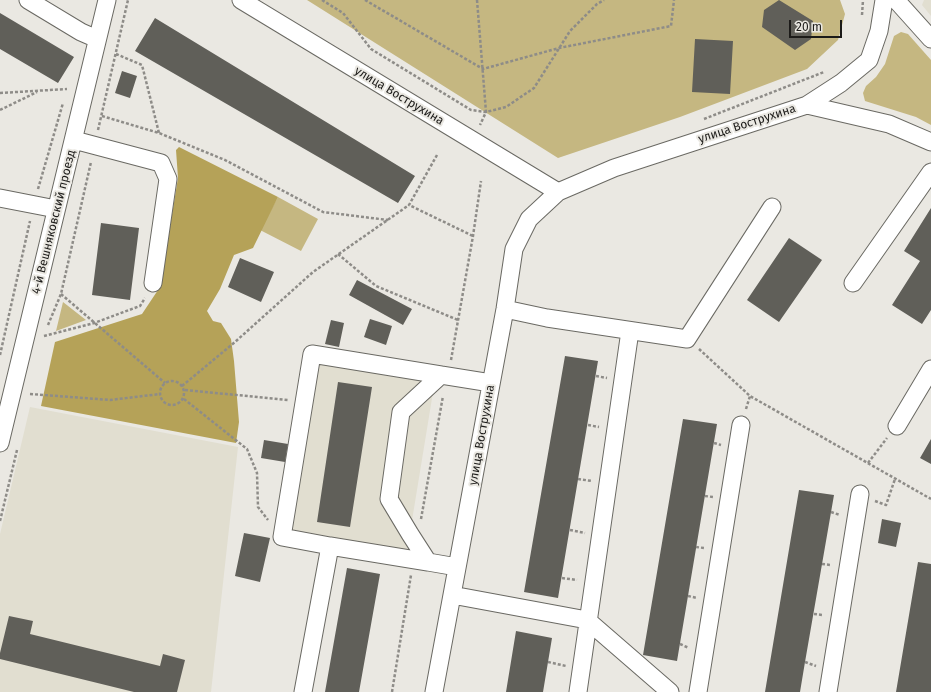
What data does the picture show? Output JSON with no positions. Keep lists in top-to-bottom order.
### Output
{
  "streets": {
    "street": ["улица Вострухина", "4-й Вешняковский проезд"]
  },
  "scale_bar": "20 m"
}
